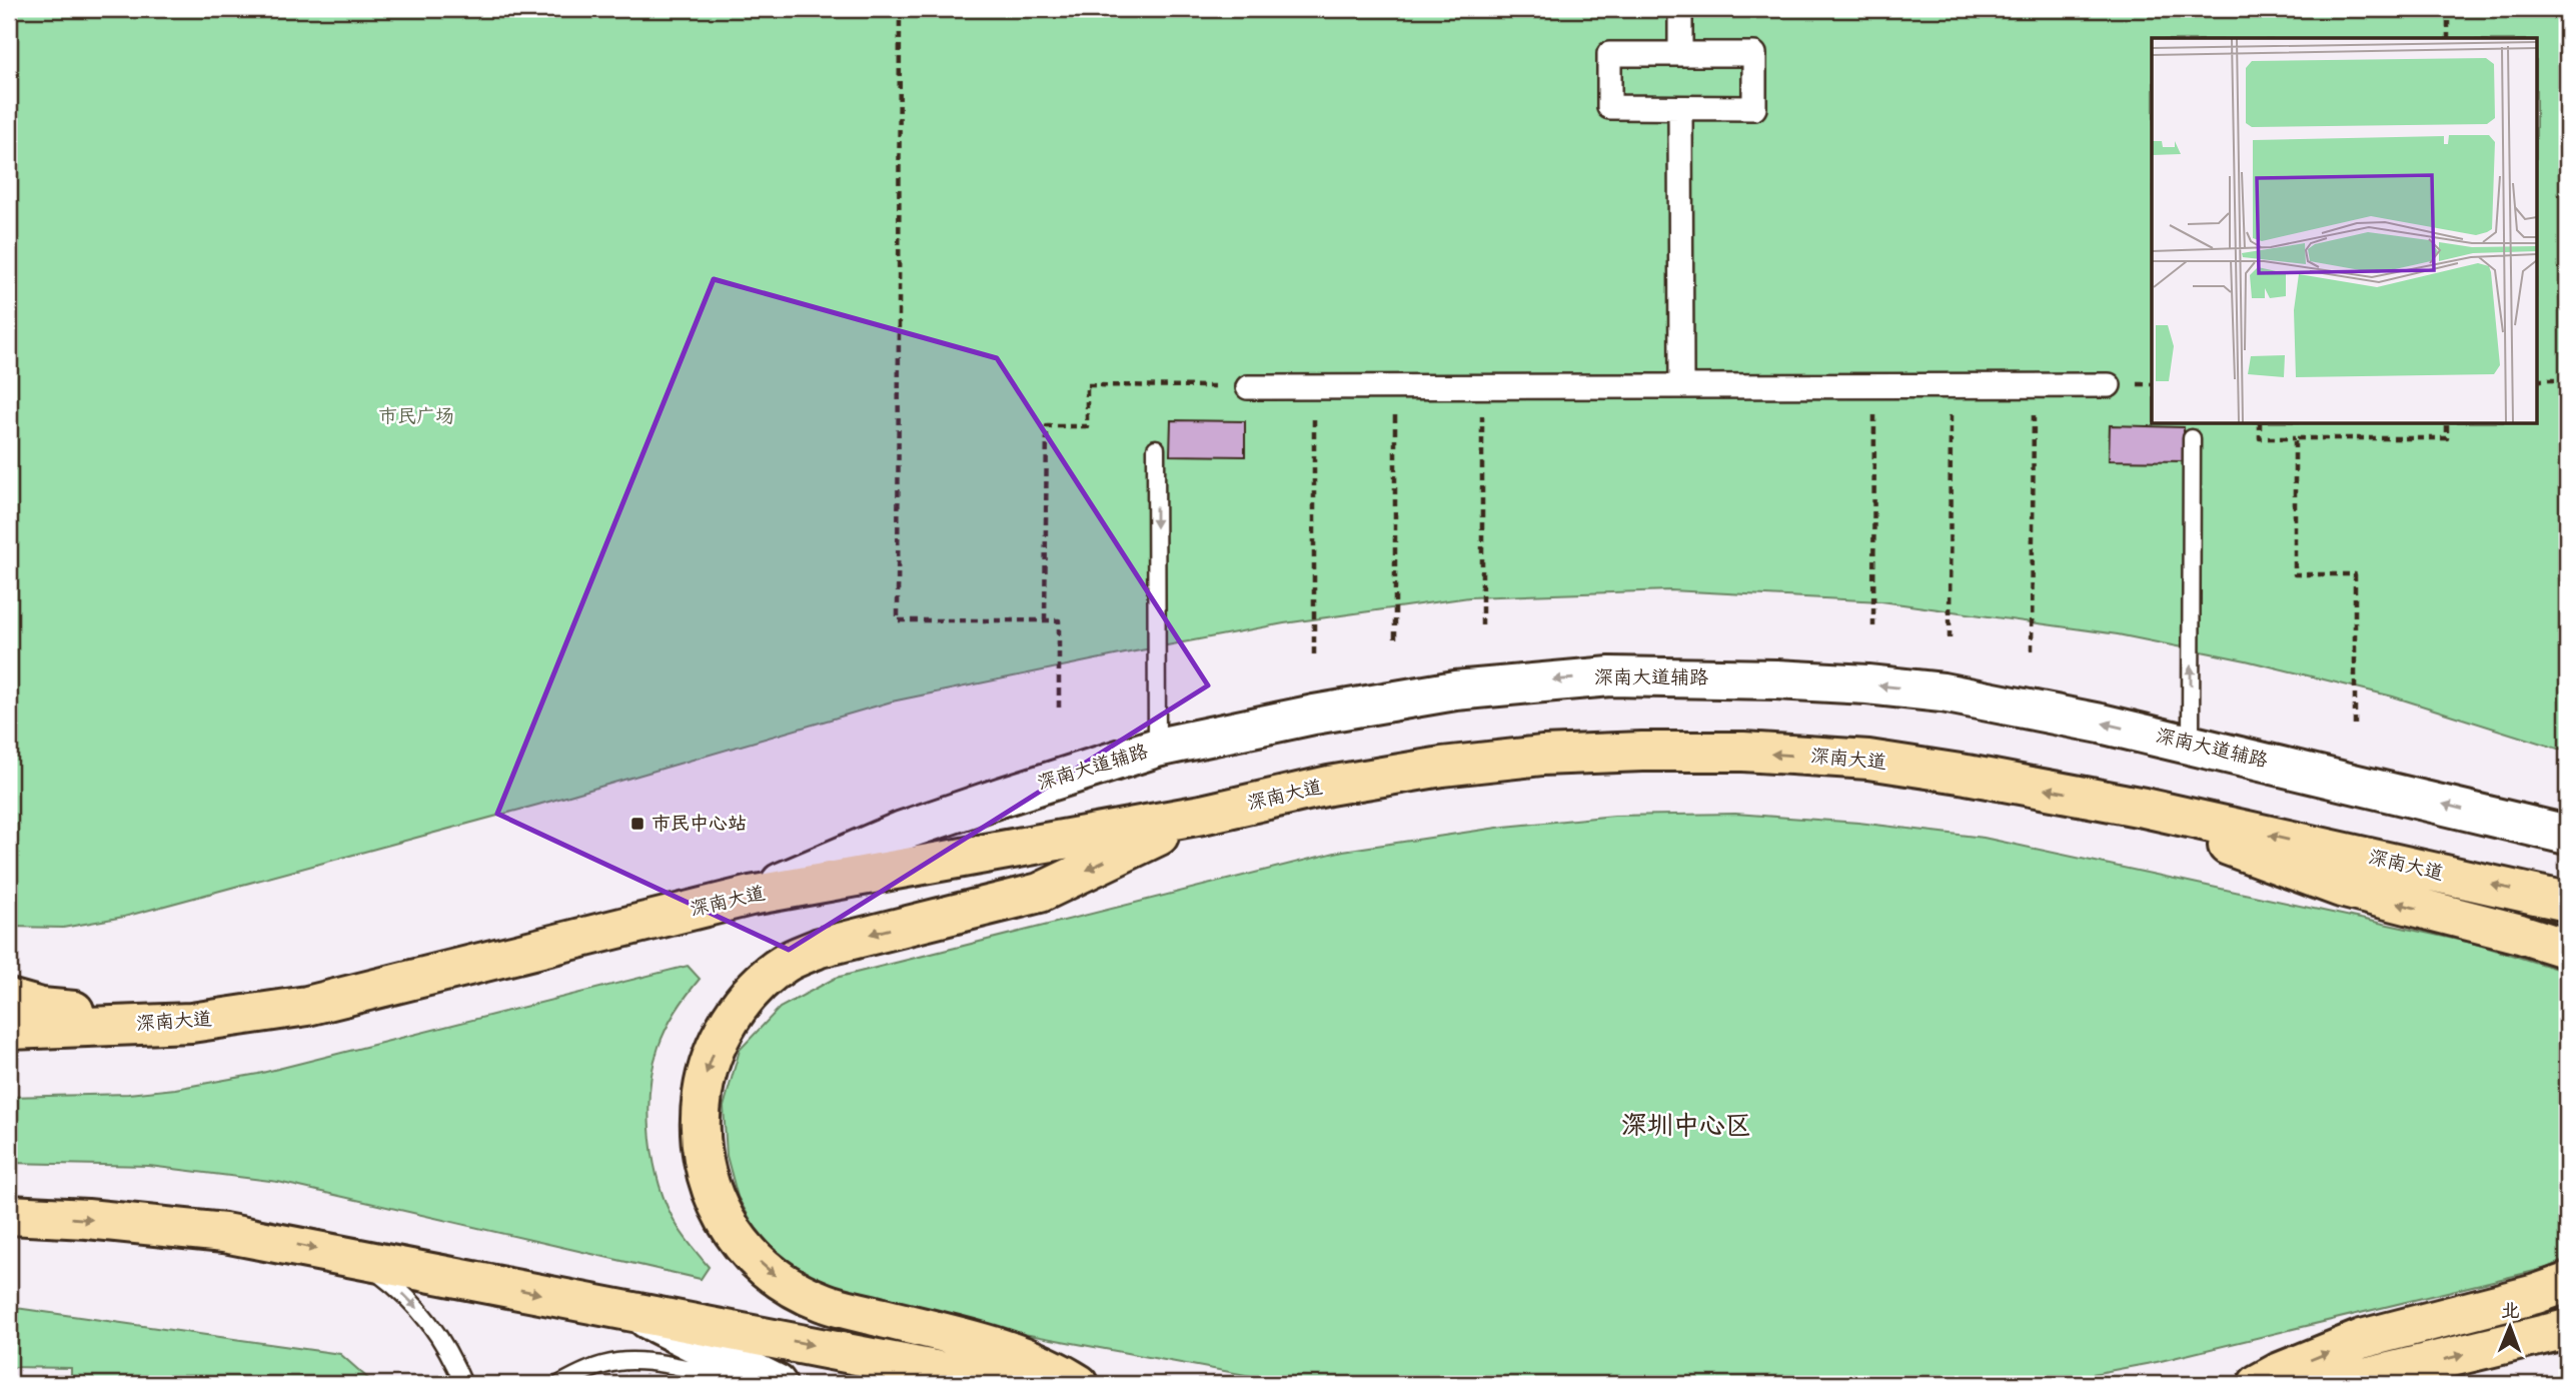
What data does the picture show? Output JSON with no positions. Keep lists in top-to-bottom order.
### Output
{
  "streets": {
    "main road": ["深南大道辅路", "深南大道"]
  },
  "crossings": [
    ["深南大道辅路", "深南大道"]
  ],
  "one_way": ["深南大道辅路"],
  "districts": ["深圳中心区"],
  "parks": ["市民广场"],
  "places": {
    "transit": ["市民中心站"]
  },
  "north": "top"
}
